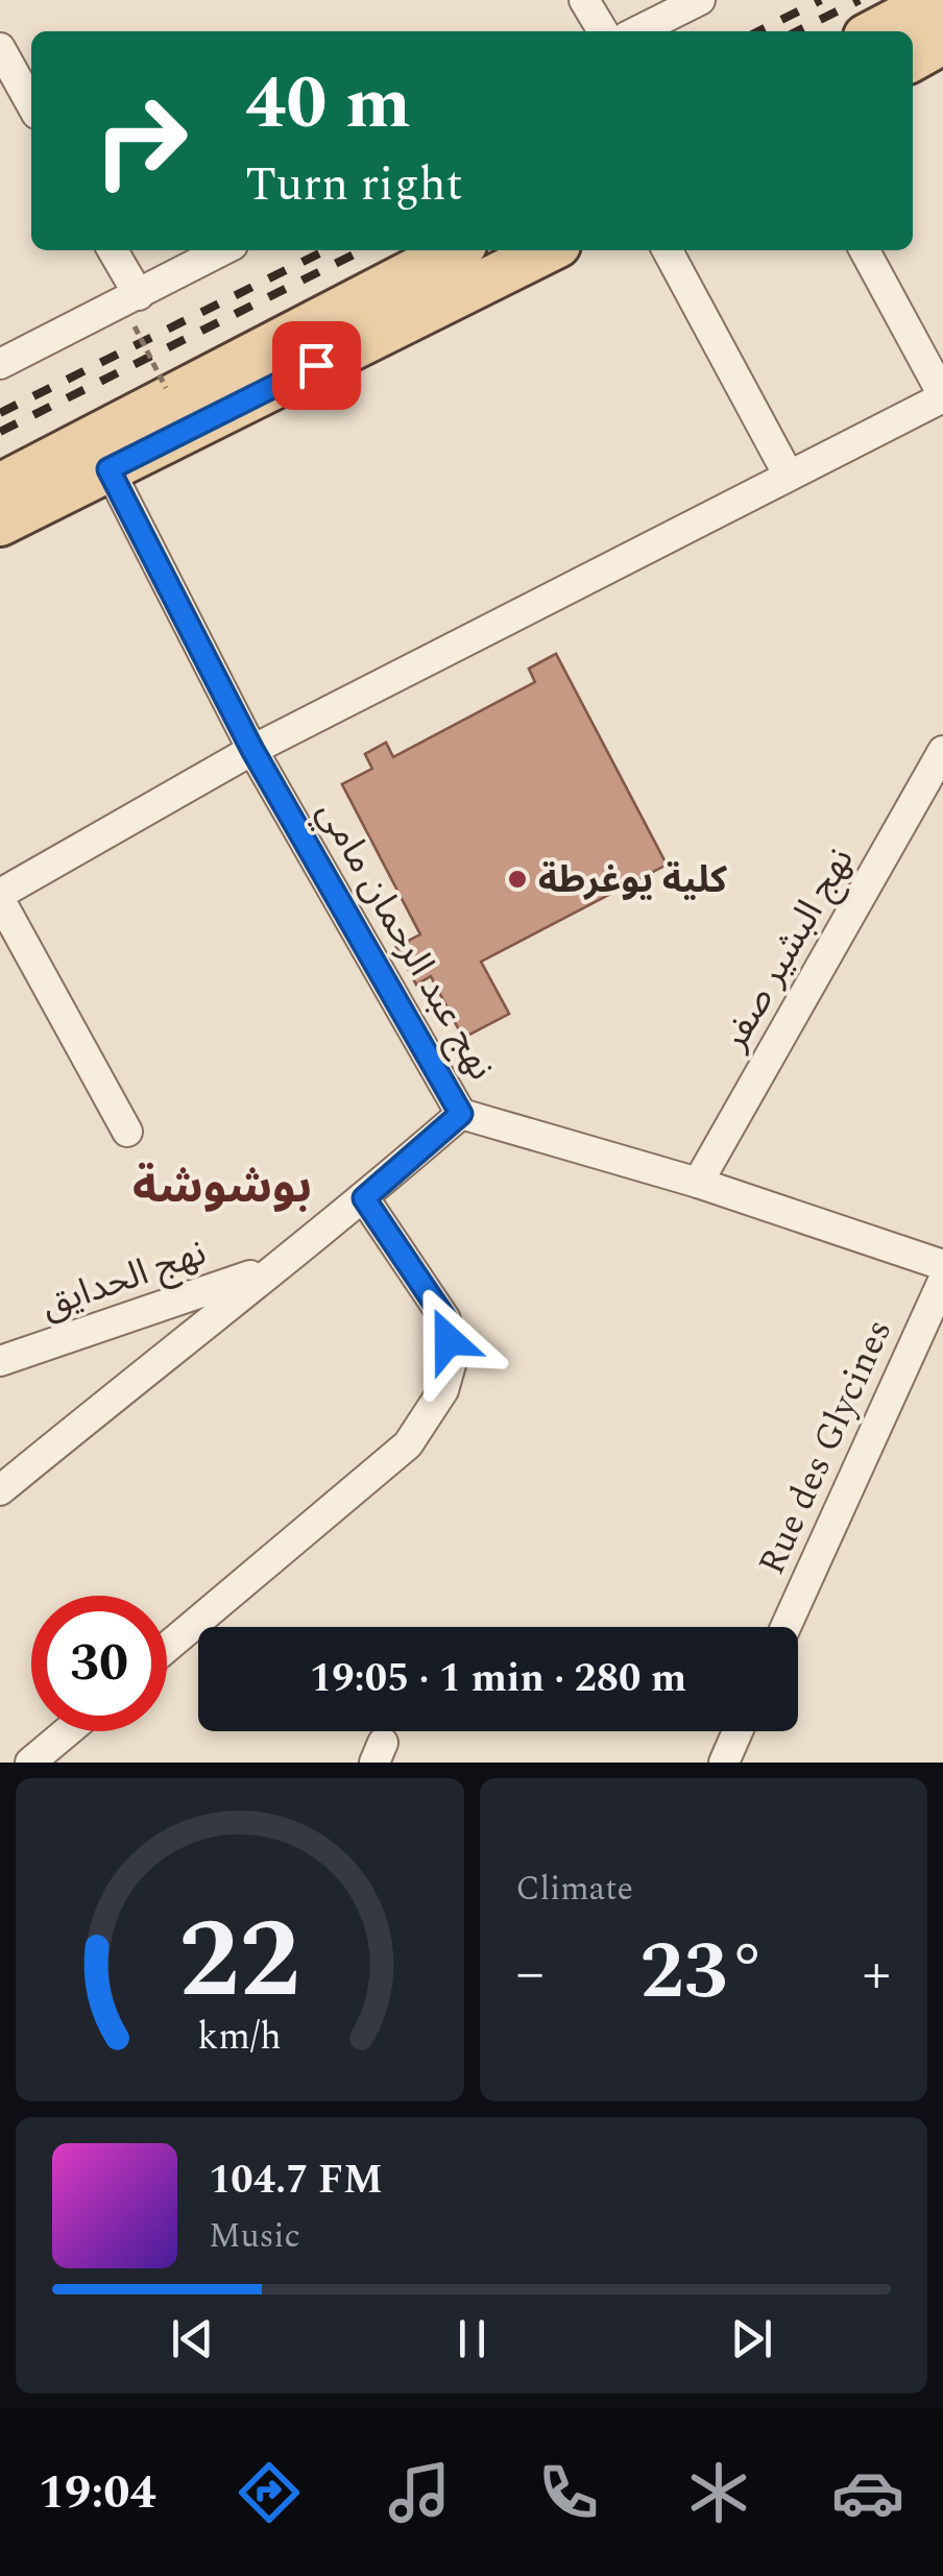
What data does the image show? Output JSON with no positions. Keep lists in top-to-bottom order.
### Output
{
  "streets": {
    "street": [
      "نهج عبد الرحمان مامي",
      "نهج البشير صفر",
      "نهج الحدايق",
      "Rue des Glycines"
    ]
  },
  "crossings": [
    ["نهج عبد الرحمان مامي", "نهج البشير صفر"]
  ],
  "districts": ["بوشوشة"],
  "places": ["كلية يوغرطة"],
  "page": {
    "turn": ["40 m", "Turn right"],
    "limit": "30",
    "trip": "19:05 · 1 min · 280 m",
    "tile": "Climate",
    "heat": ["−", "23°", "+"],
    "song": ["104.7 FM", "Music"],
    "tabs": "19:04",
    "gauge": ["22", "km/h"]
  }
}
